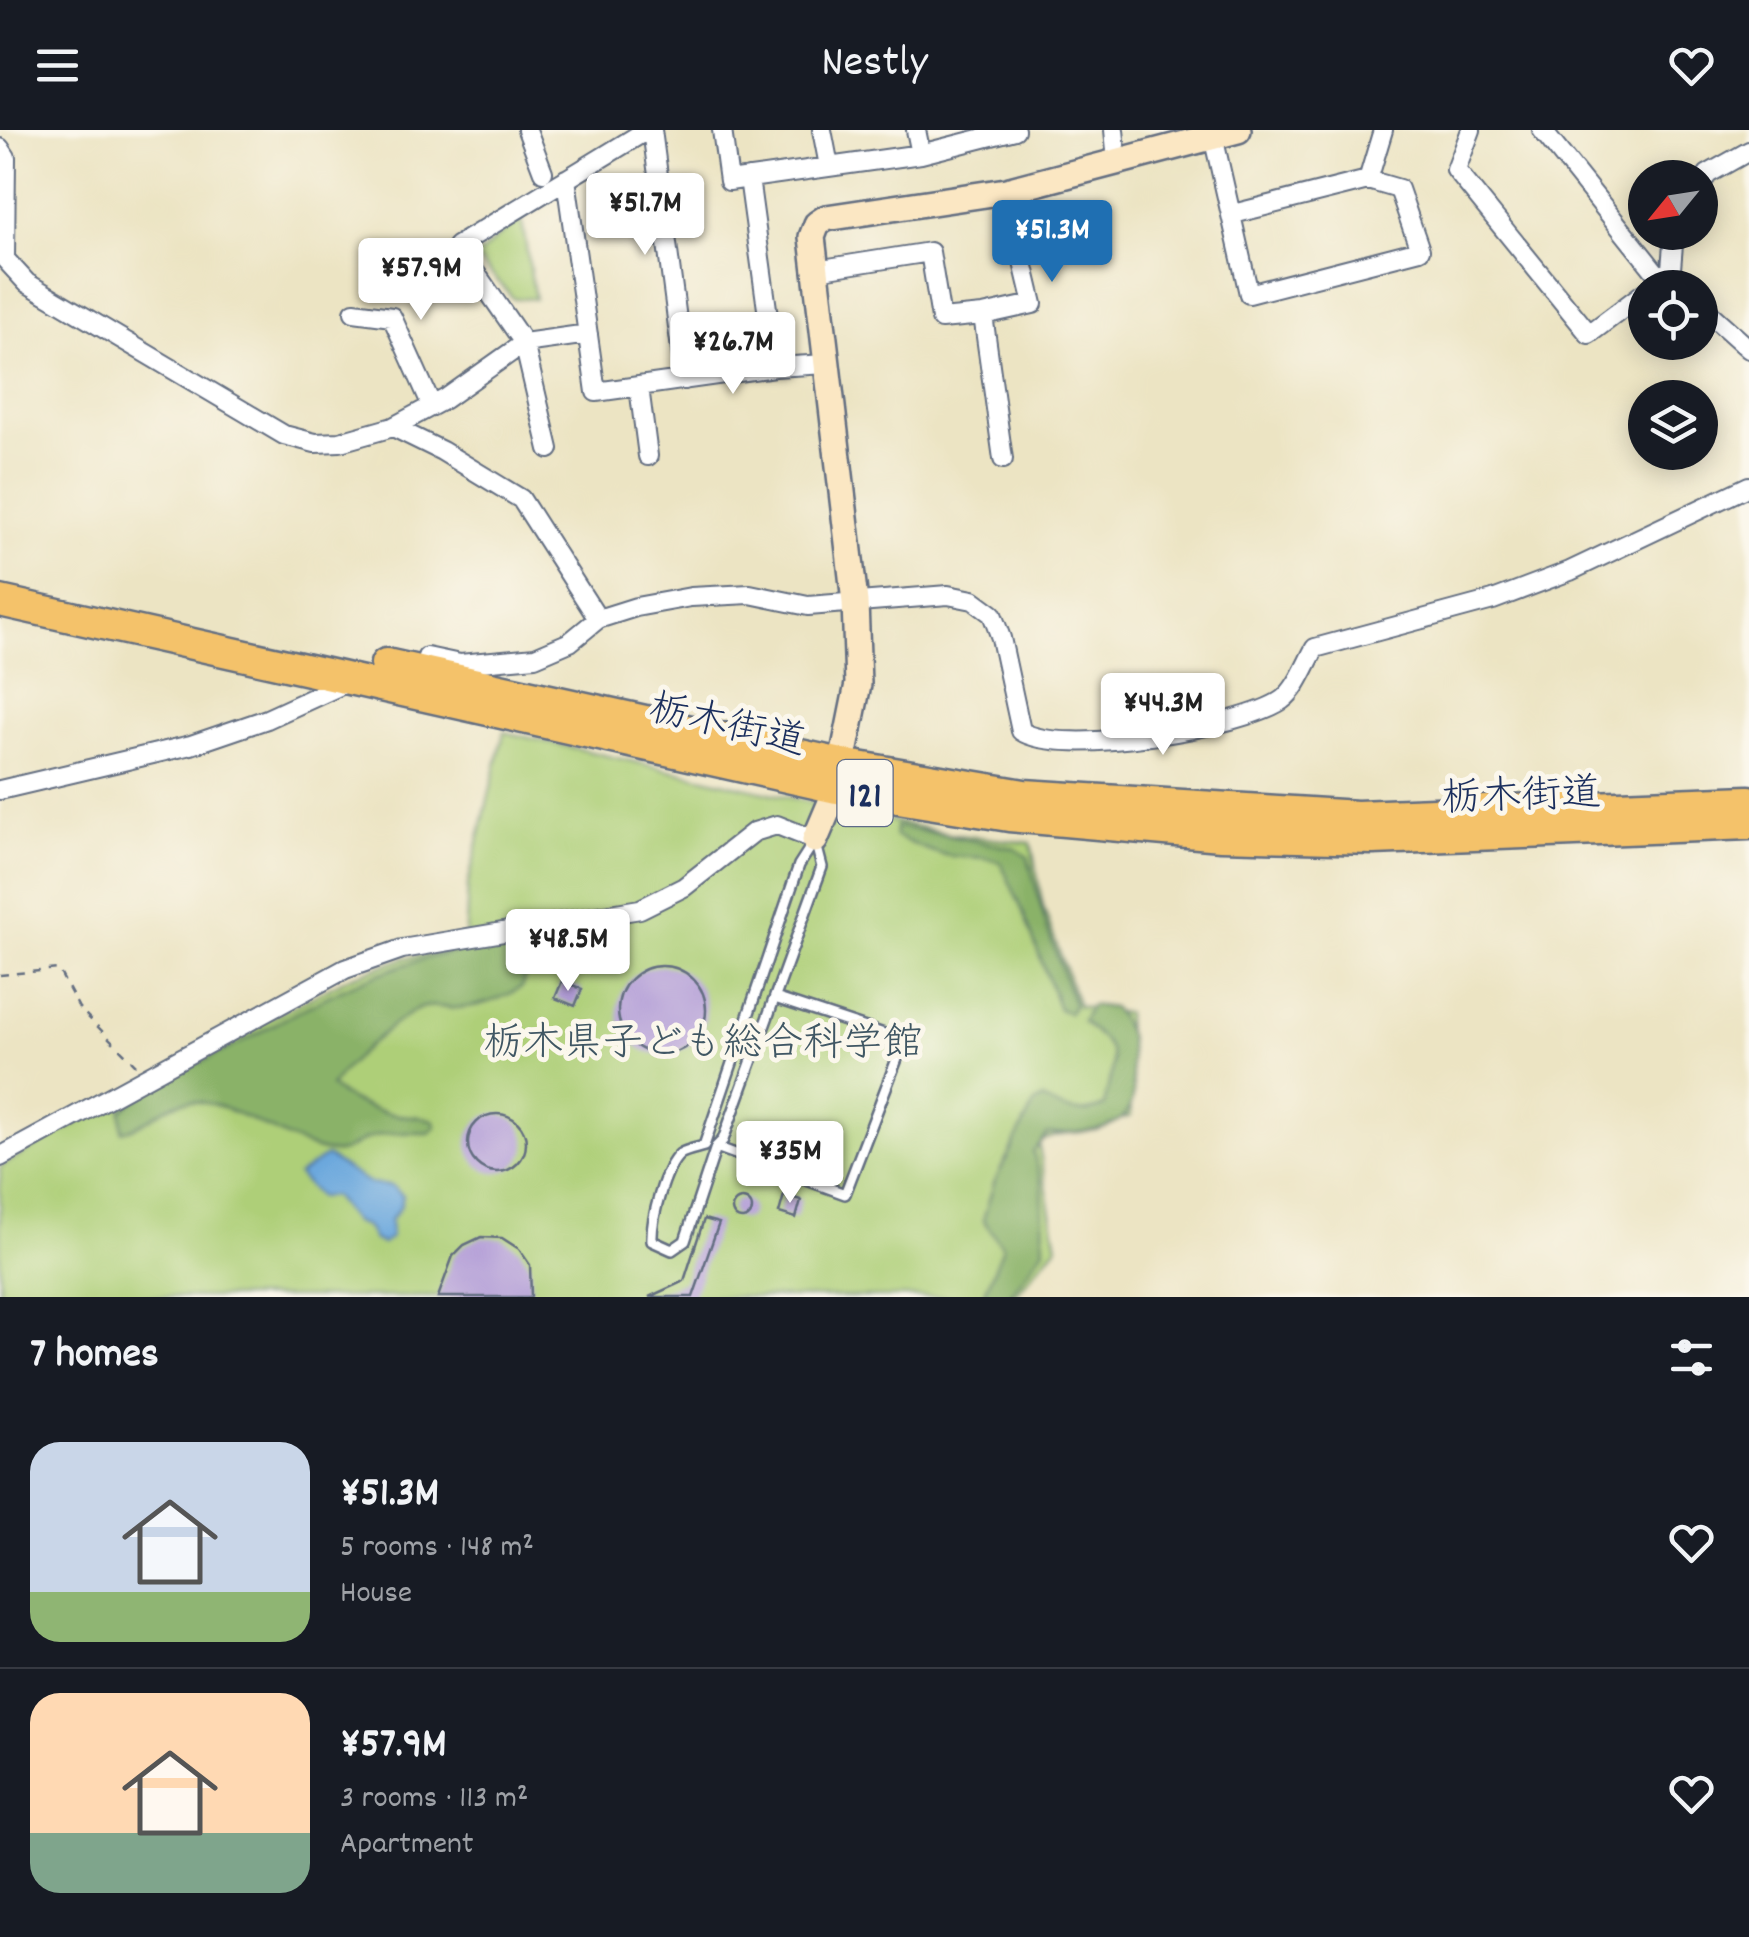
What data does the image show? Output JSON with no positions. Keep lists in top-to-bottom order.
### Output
{
  "streets": {
    "highway": ["栃木街道", "121"]
  },
  "parks": ["栃木県子ども総合科学館"],
  "north": "bottom left",
  "page": {
    "header": "Nestly",
    "price": [
      "¥51.7M",
      "¥51.3M",
      "¥57.9M",
      "¥26.7M",
      "¥44.3M",
      "¥48.5M",
      "¥35M"
    ],
    "heading": "7 homes",
    "list": [
      {
        "name": "¥51.3M",
        "note": "5 rooms · 148 m² · House"
      },
      {
        "name": "¥57.9M",
        "note": "3 rooms · 113 m² · Apartment"
      }
    ]
  }
}
